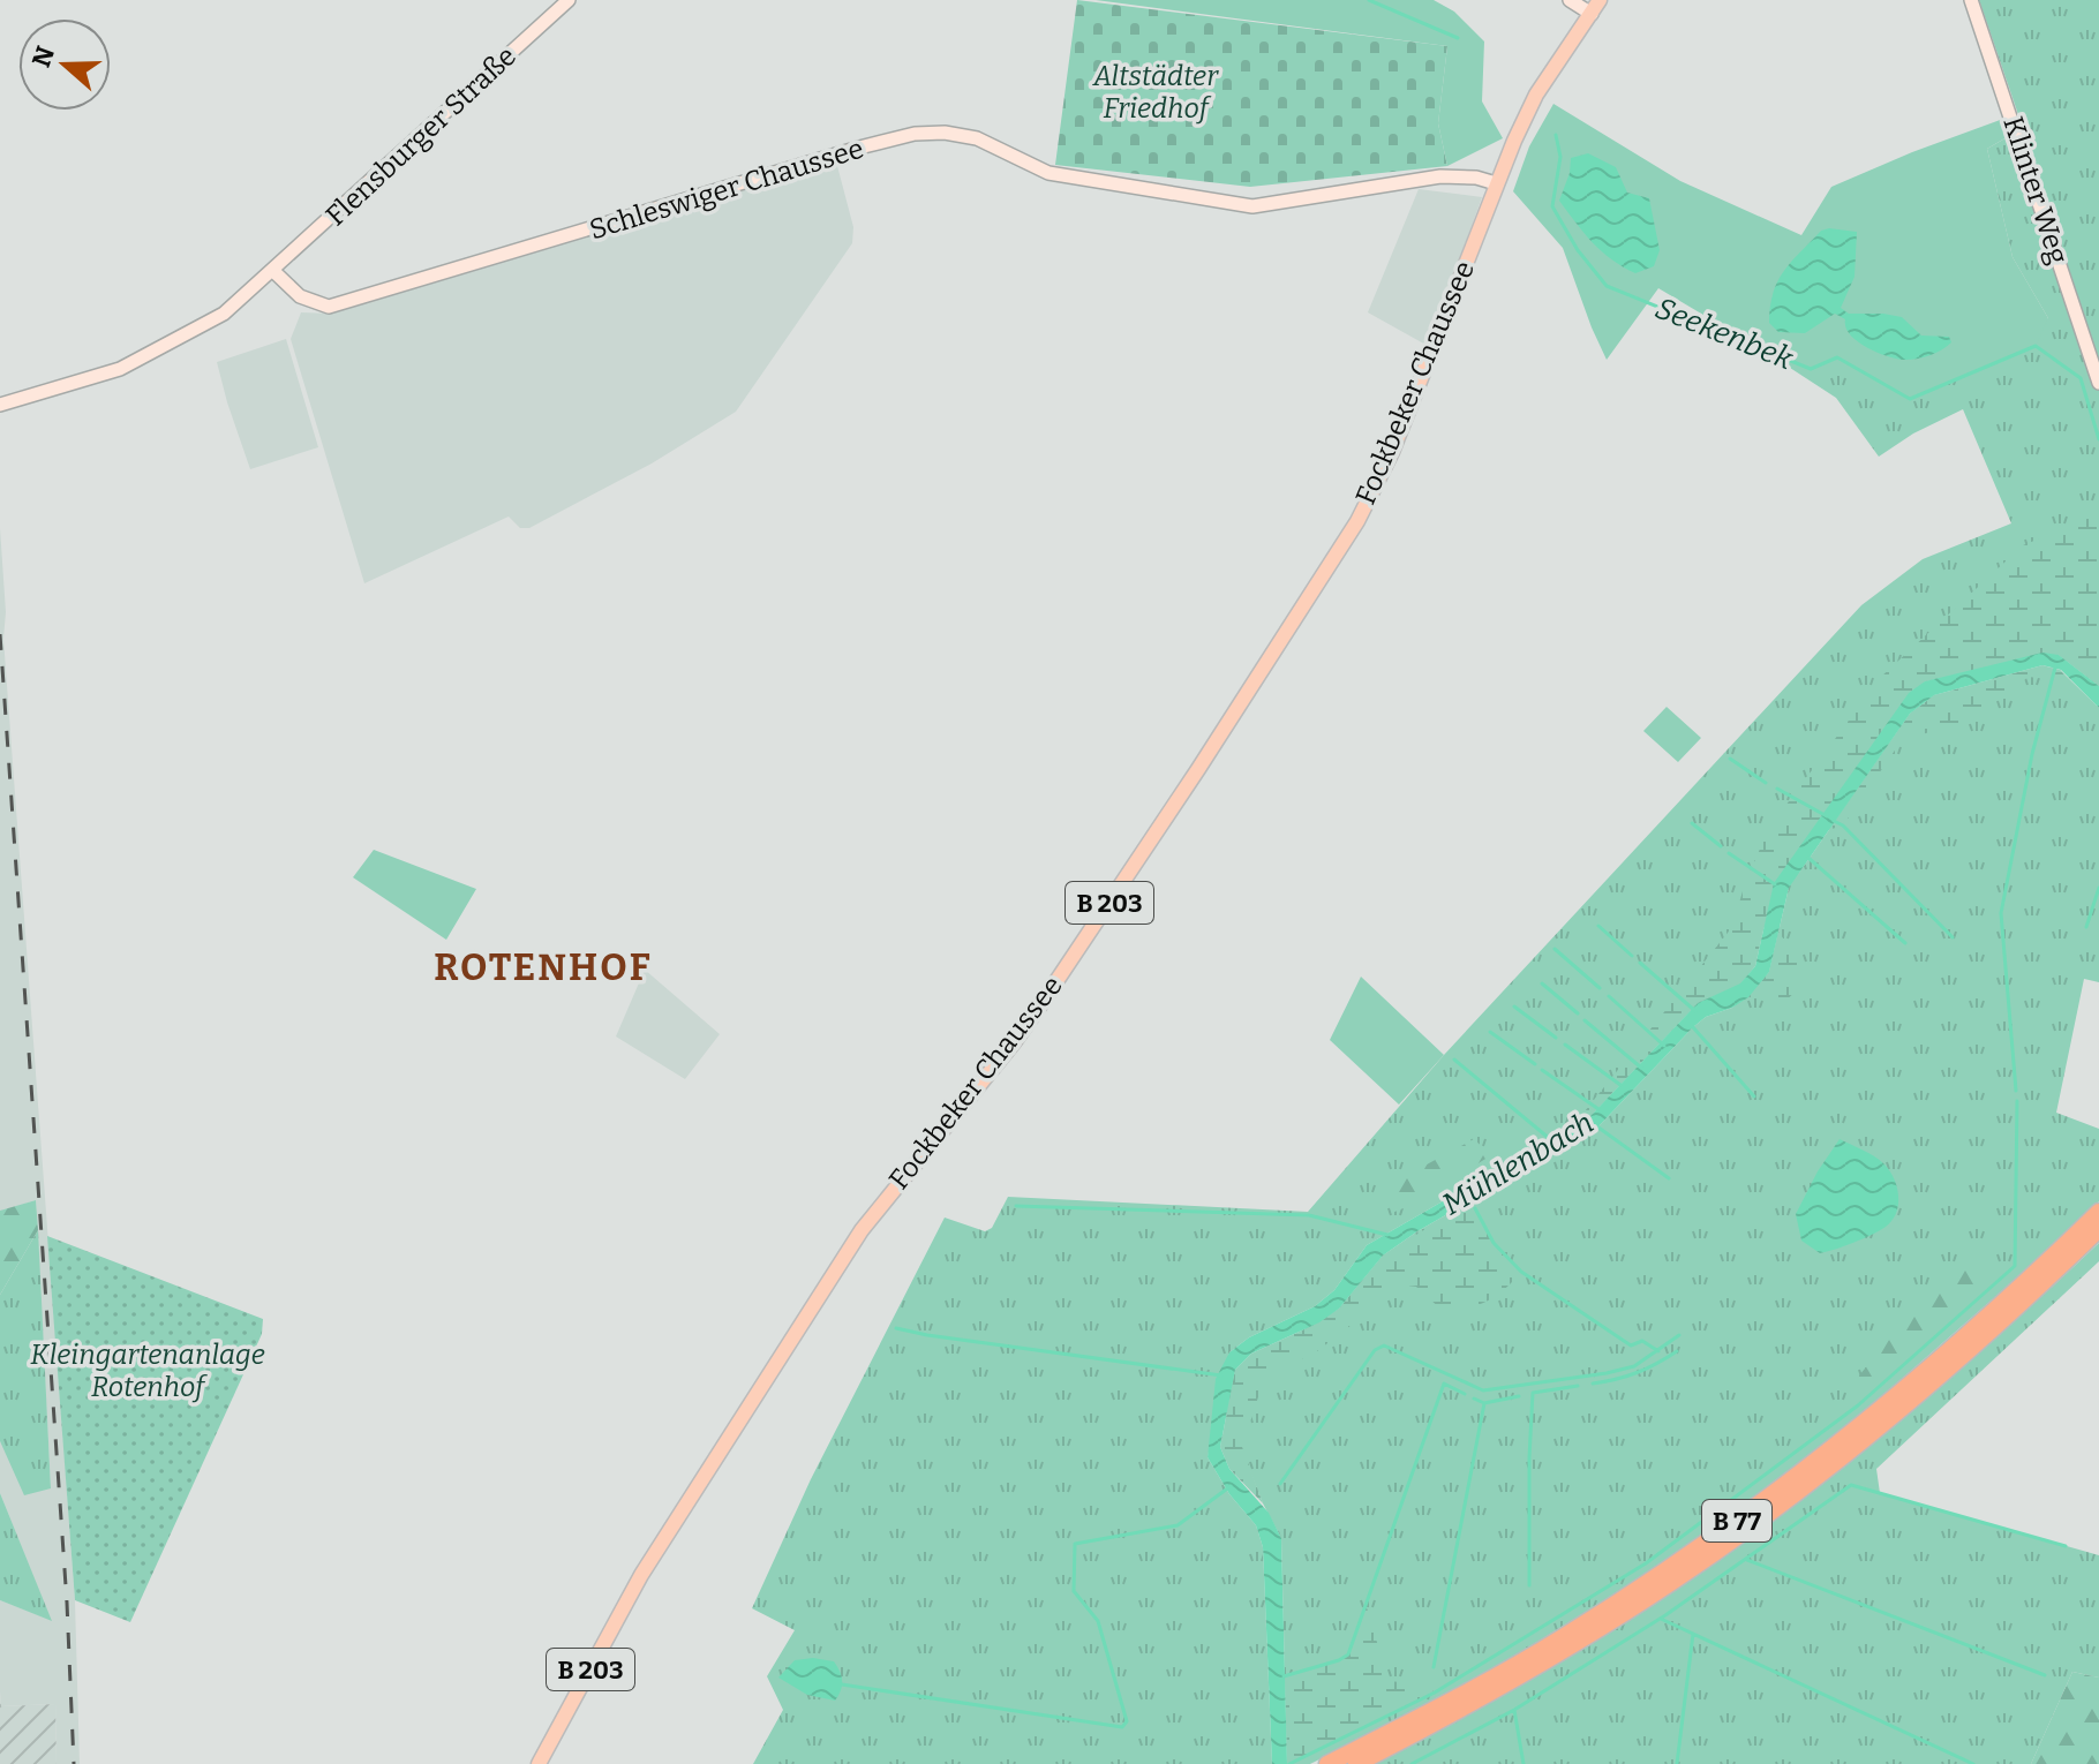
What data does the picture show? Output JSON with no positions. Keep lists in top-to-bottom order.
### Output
{
  "streets": {
    "highway": ["B 77"],
    "main road": ["Fockbeker Chaussee", "B 203"],
    "street": ["Flensburger Straße", "Schleswiger Chaussee", "Klinter Weg"]
  },
  "crossings": [
    ["Flensburger Straße", "Schleswiger Chaussee"],
    ["Schleswiger Chaussee", "Fockbeker Chaussee"]
  ],
  "districts": ["ROTENHOF"],
  "water": ["Seekenbek", "Mühlenbach"],
  "parks": ["Altstädter Friedhof", "Kleingartenanlage Rotenhof"],
  "north": "left"
}
